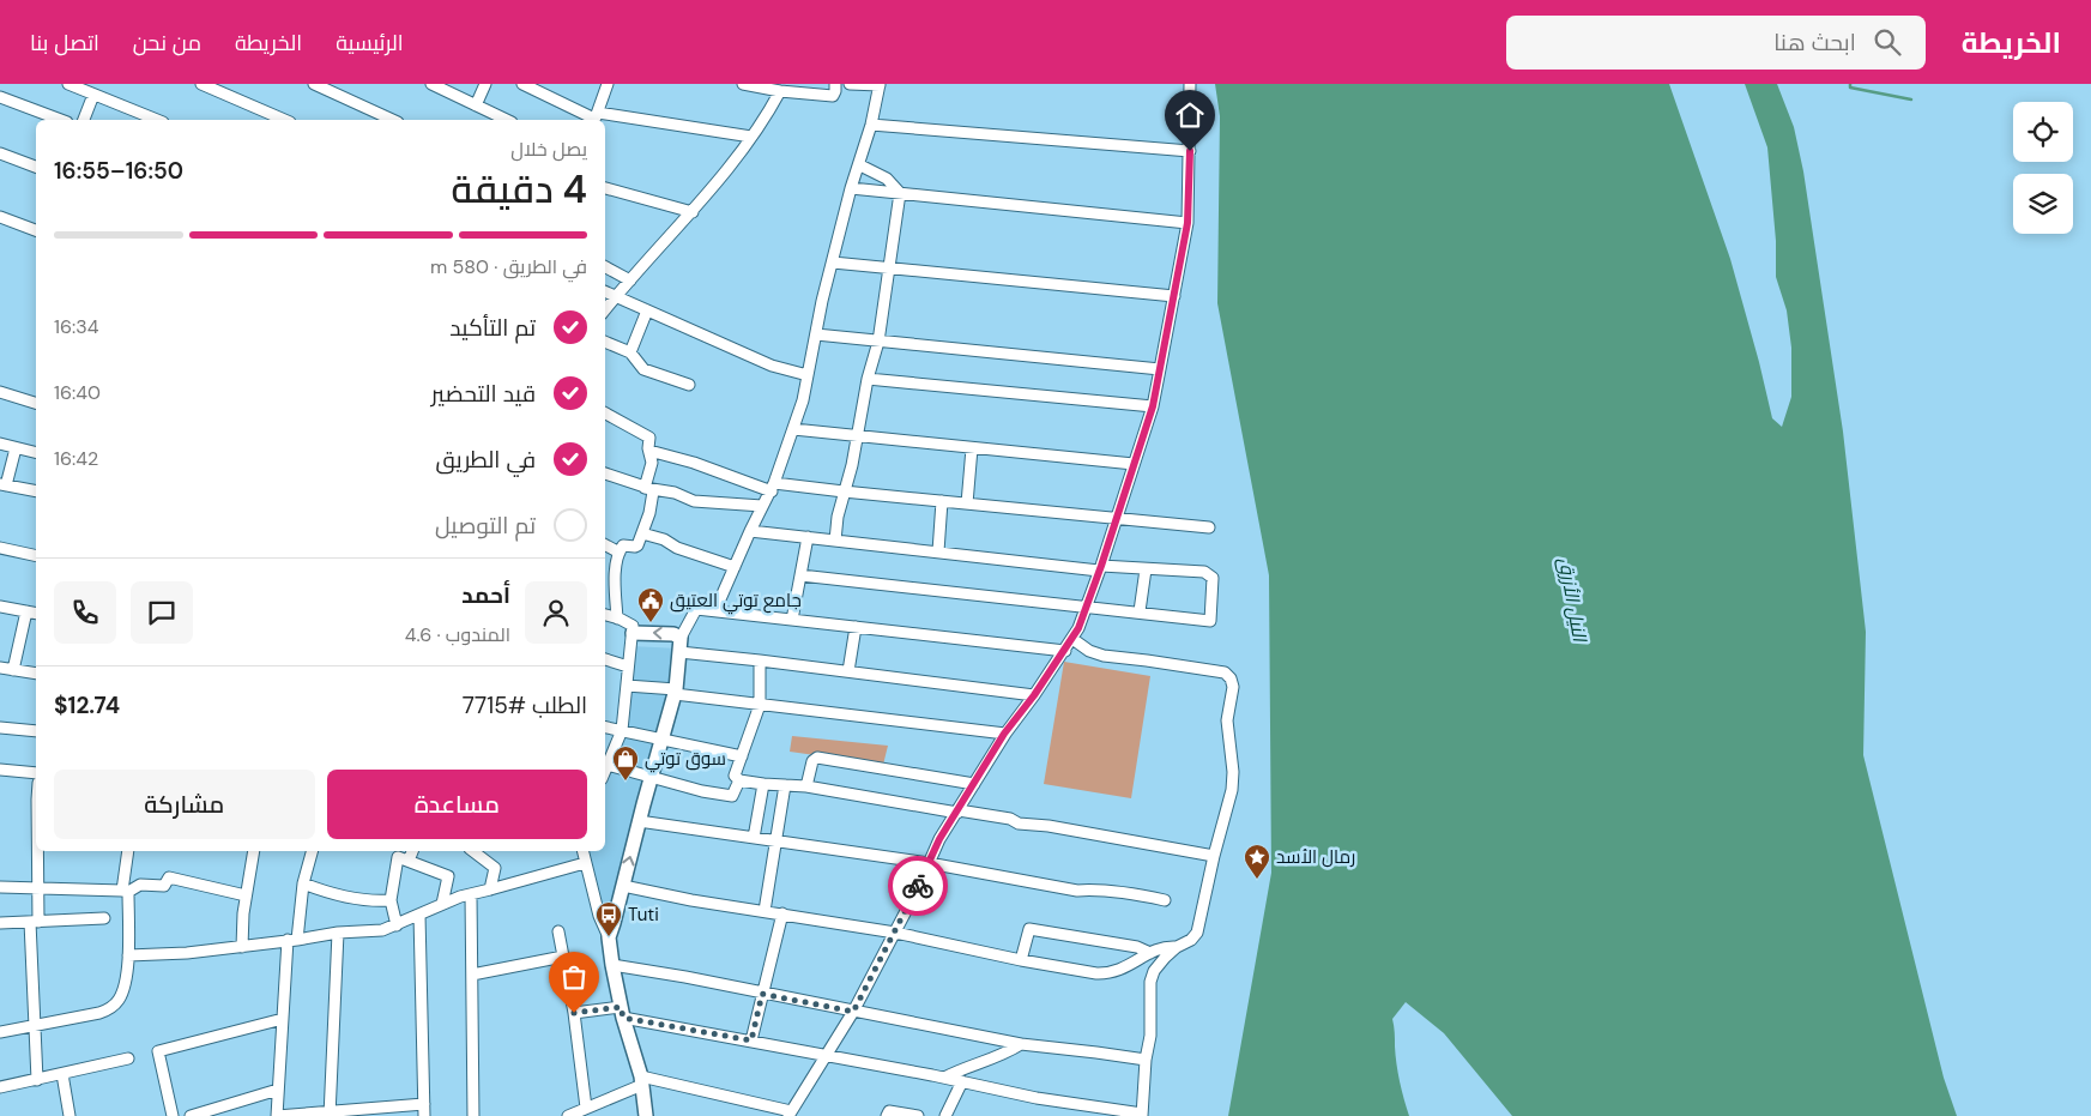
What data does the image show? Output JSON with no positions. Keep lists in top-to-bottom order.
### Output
{
  "water": ["النيل الأزرق"],
  "places": {
    "public building": ["جامع توتي العتيق"],
    "shop": ["سوق توتي"],
    "place": ["رمال الأسد"],
    "bus stop": ["Tuti"]
  },
  "page": {
    "header": "الخريطة",
    "search": "ابحث هنا",
    "nav": [
      "الرئيسية",
      "الخريطة",
      "من نحن",
      "اتصل بنا"
    ],
    "heading": ["4 دقيقة", "يصل خلال", "16:50–16:55"],
    "panel": [
      "أحمد",
      "المندوب · 4.6",
      "الطلب #7715",
      "$12.74"
    ],
    "bar": "في الطريق · 580 m",
    "list": [
      ["تم التأكيد", "16:34"],
      ["قيد التحضير", "16:40"],
      ["في الطريق", "16:42"],
      "تم التوصيل"
    ],
    "buttons": ["مساعدة", "مشاركة"]
  }
}
